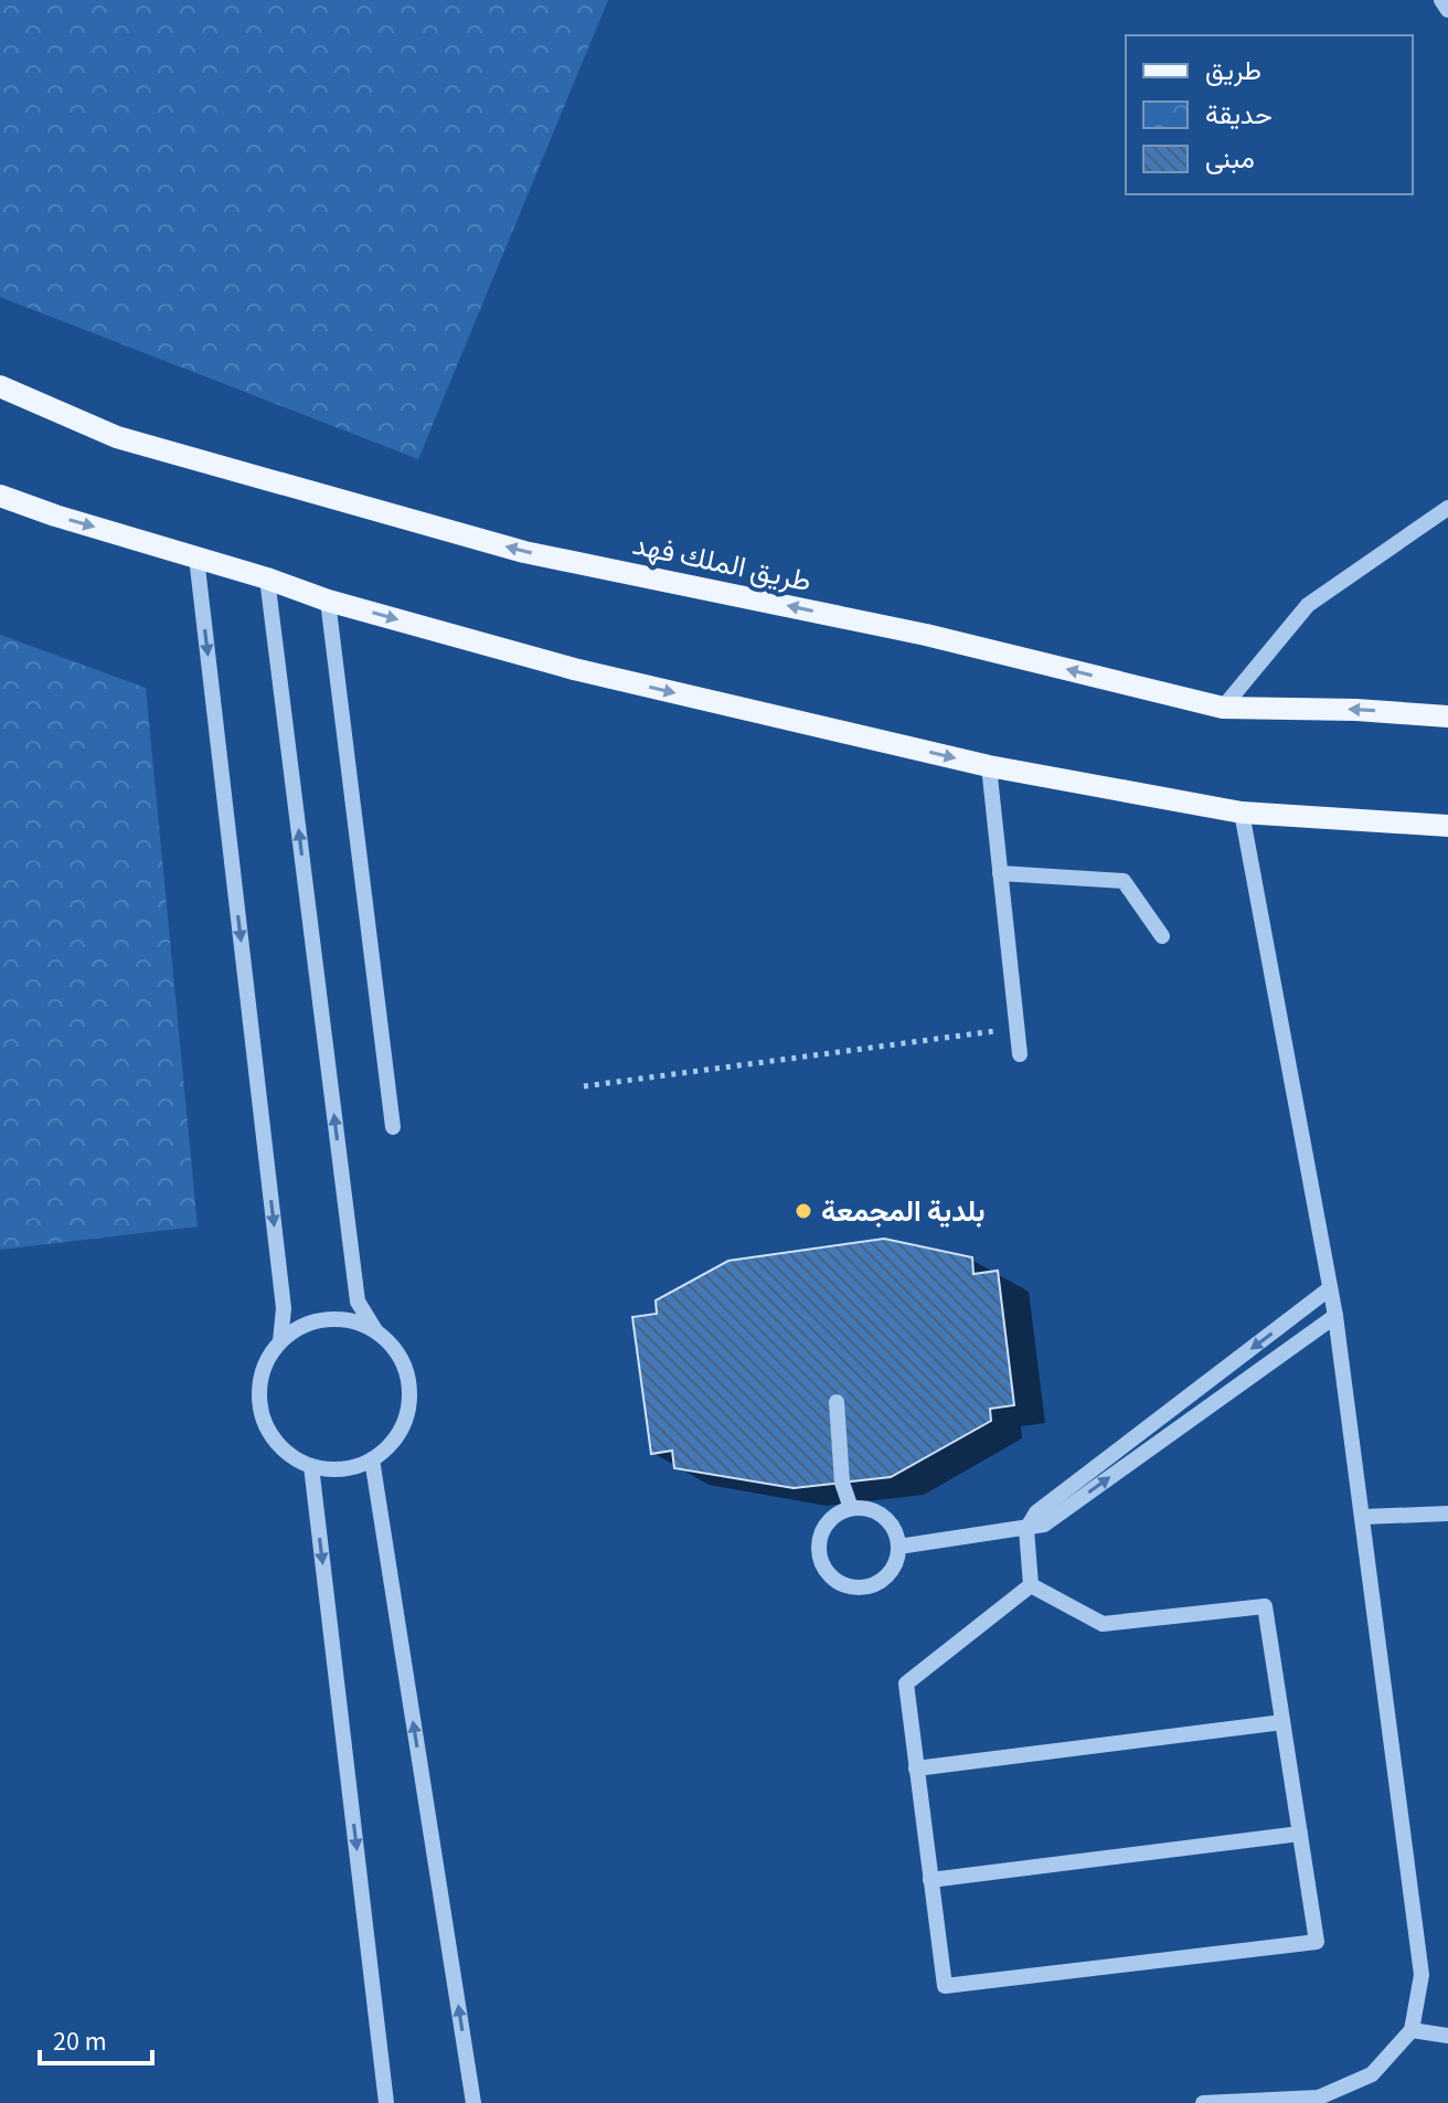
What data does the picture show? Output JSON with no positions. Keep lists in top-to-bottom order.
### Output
{
  "streets": {
    "main road": ["طريق الملك فهد"]
  },
  "places": ["بلدية المجمعة"],
  "legend": ["طريق", "حديقة", "مبنى"],
  "scale_bar": "20 m"
}
